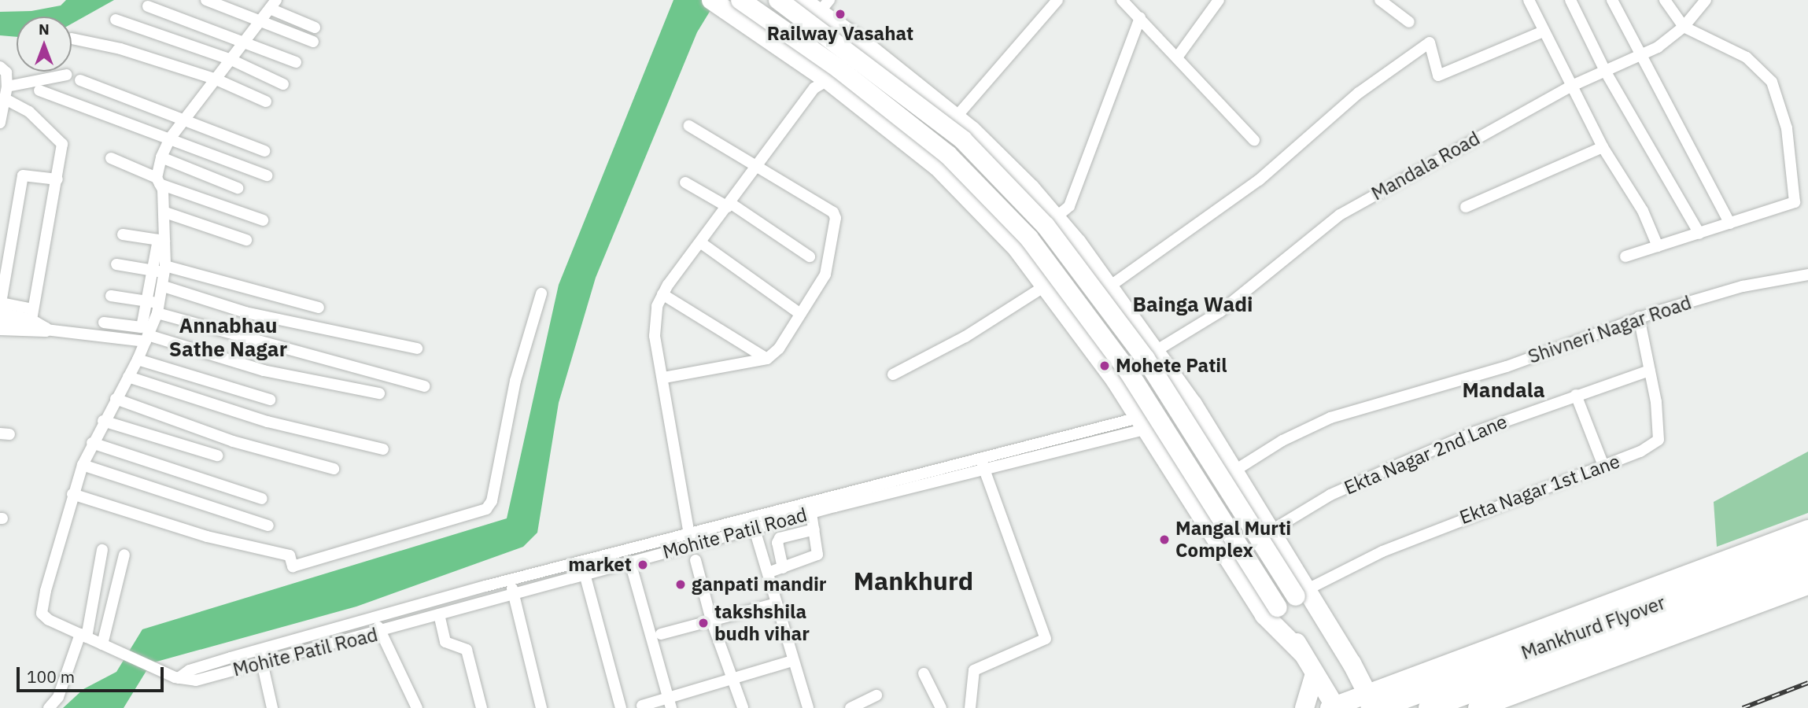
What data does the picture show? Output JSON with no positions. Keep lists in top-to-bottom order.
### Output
{
  "streets": {
    "highway": ["Mankhurd Flyover"],
    "street": [
      "Mandala Road",
      "Shivneri Nagar Road",
      "Ekta Nagar 2nd Lane",
      "Ekta Nagar 1st Lane",
      "Mohite Patil Road"
    ]
  },
  "crossings": [
    ["Shivneri Nagar Road", "Ekta Nagar 1st Lane"],
    ["Ekta Nagar 2nd Lane", "Ekta Nagar 1st Lane"]
  ],
  "districts": [
    "Bainga Wadi",
    "Annabhau Sathe Nagar",
    "Mandala",
    "Mankhurd"
  ],
  "places": [
    "Railway Vasahat",
    "Mohete Patil",
    "Mangal Murti Complex",
    "market",
    "ganpati mandir",
    "takshshila budh vihar"
  ],
  "scale_bar": "100 m",
  "north": "top"
}
